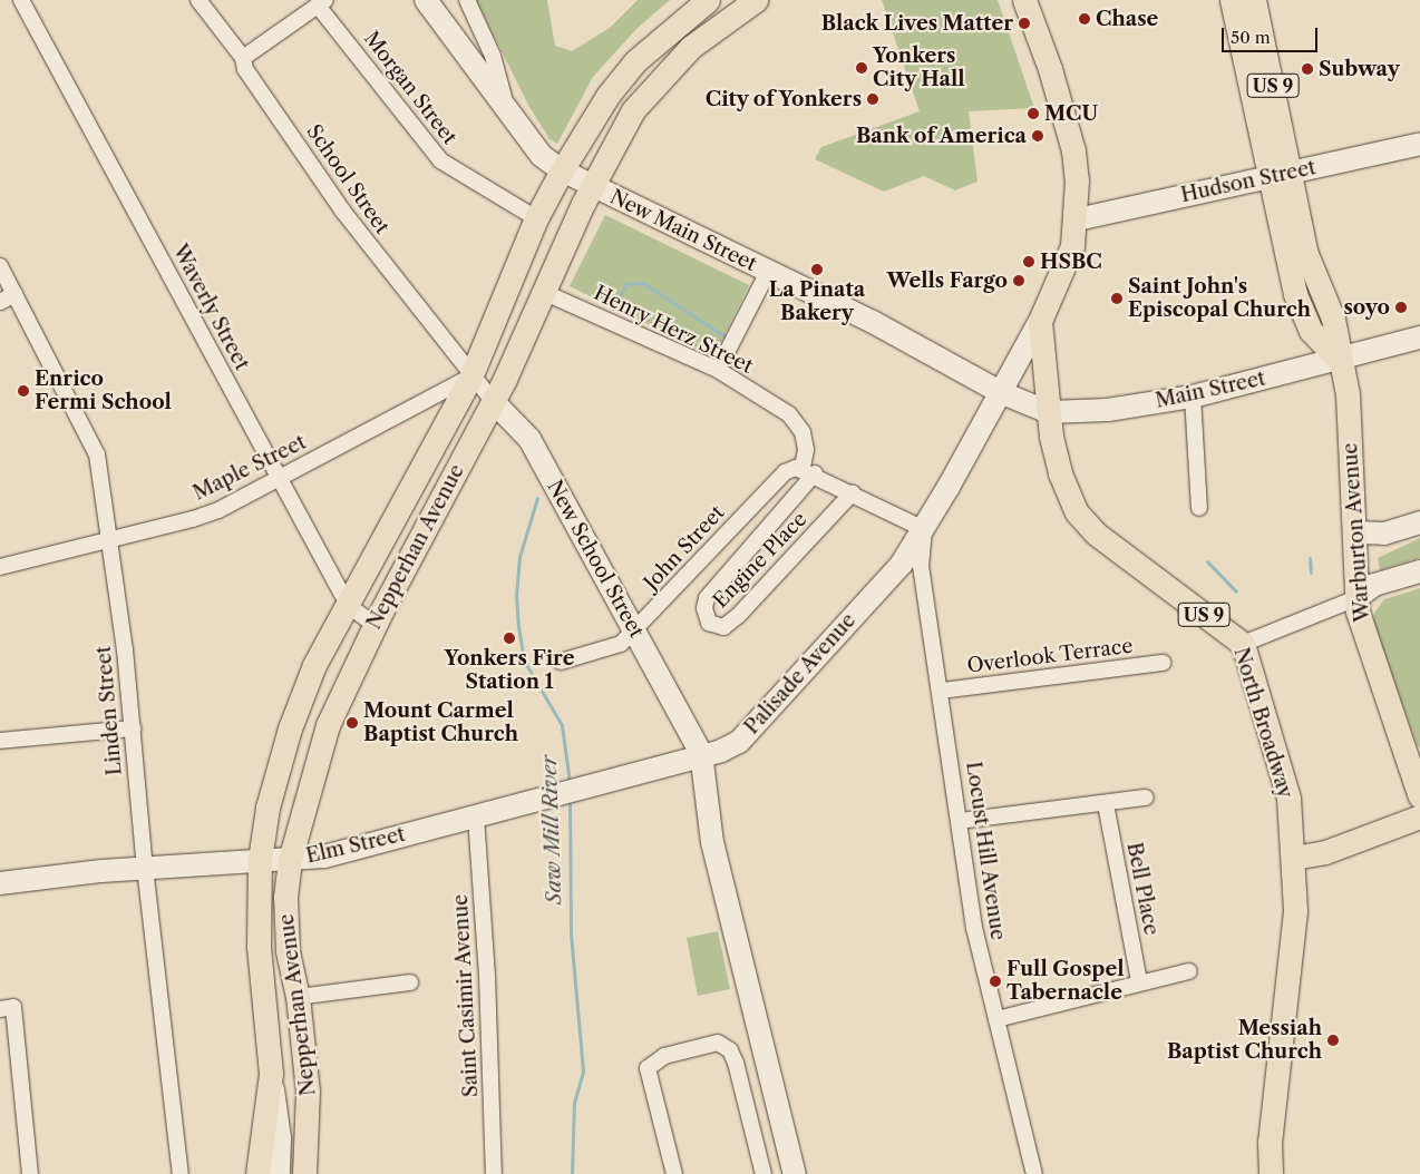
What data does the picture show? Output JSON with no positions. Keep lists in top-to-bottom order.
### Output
{
  "streets": {
    "main road": [
      "US 9",
      "Warburton Avenue",
      "Nepperhan Avenue",
      "North Broadway"
    ],
    "street": [
      "Morgan Street",
      "School Street",
      "Hudson Street",
      "New Main Street",
      "Waverly Street",
      "Henry Herz Street",
      "Main Street",
      "Maple Street",
      "John Street",
      "New School Street",
      "Engine Place",
      "Overlook Terrace",
      "Palisade Avenue",
      "Linden Street",
      "Elm Street",
      "Locust Hill Avenue",
      "Bell Place",
      "Saint Casimir Avenue"
    ]
  },
  "crossings": [
    ["US 9", "Hudson Street"],
    ["US 9", "Main Street"],
    ["US 9", "Warburton Avenue"],
    ["US 9", "Palisade Avenue"],
    ["US 9", "North Broadway"],
    ["Morgan Street", "Nepperhan Avenue"],
    ["School Street", "Maple Street"],
    ["School Street", "Nepperhan Avenue"],
    ["School Street", "New School Street"],
    ["New Main Street", "Main Street"],
    ["New Main Street", "Nepperhan Avenue"],
    ["New Main Street", "Palisade Avenue"],
    ["Waverly Street", "Maple Street"],
    ["Waverly Street", "Nepperhan Avenue"],
    ["Henry Herz Street", "Nepperhan Avenue"],
    ["Henry Herz Street", "John Street"],
    ["Henry Herz Street", "Engine Place"],
    ["Main Street", "Warburton Avenue"],
    ["Main Street", "Palisade Avenue"],
    ["Main Street", "North Broadway"],
    ["Maple Street", "Nepperhan Avenue"],
    ["Maple Street", "New School Street"],
    ["Maple Street", "Linden Street"],
    ["Nepperhan Avenue", "New School Street"],
    ["Nepperhan Avenue", "Elm Street"],
    ["John Street", "New School Street"],
    ["John Street", "Engine Place"],
    ["New School Street", "Palisade Avenue"],
    ["New School Street", "Elm Street"],
    ["Overlook Terrace", "Locust Hill Avenue"],
    ["Palisade Avenue", "North Broadway"],
    ["Palisade Avenue", "Elm Street"],
    ["Palisade Avenue", "Locust Hill Avenue"],
    ["Linden Street", "Elm Street"],
    ["Elm Street", "Saint Casimir Avenue"]
  ],
  "water": ["Saw Mill River"],
  "places": [
    "Chase",
    "Black Lives Matter",
    "Yonkers City Hall",
    "Subway",
    "City of Yonkers",
    "MCU",
    "Bank of America",
    "HSBC",
    "La Pinata Bakery",
    "Wells Fargo",
    "Saint John's Episcopal Church",
    "soyo",
    "Enrico Fermi School",
    "Yonkers Fire Station 1",
    "Mount Carmel Baptist Church",
    "Full Gospel Tabernacle",
    "Messiah Baptist Church"
  ],
  "scale_bar": "50 m"
}
